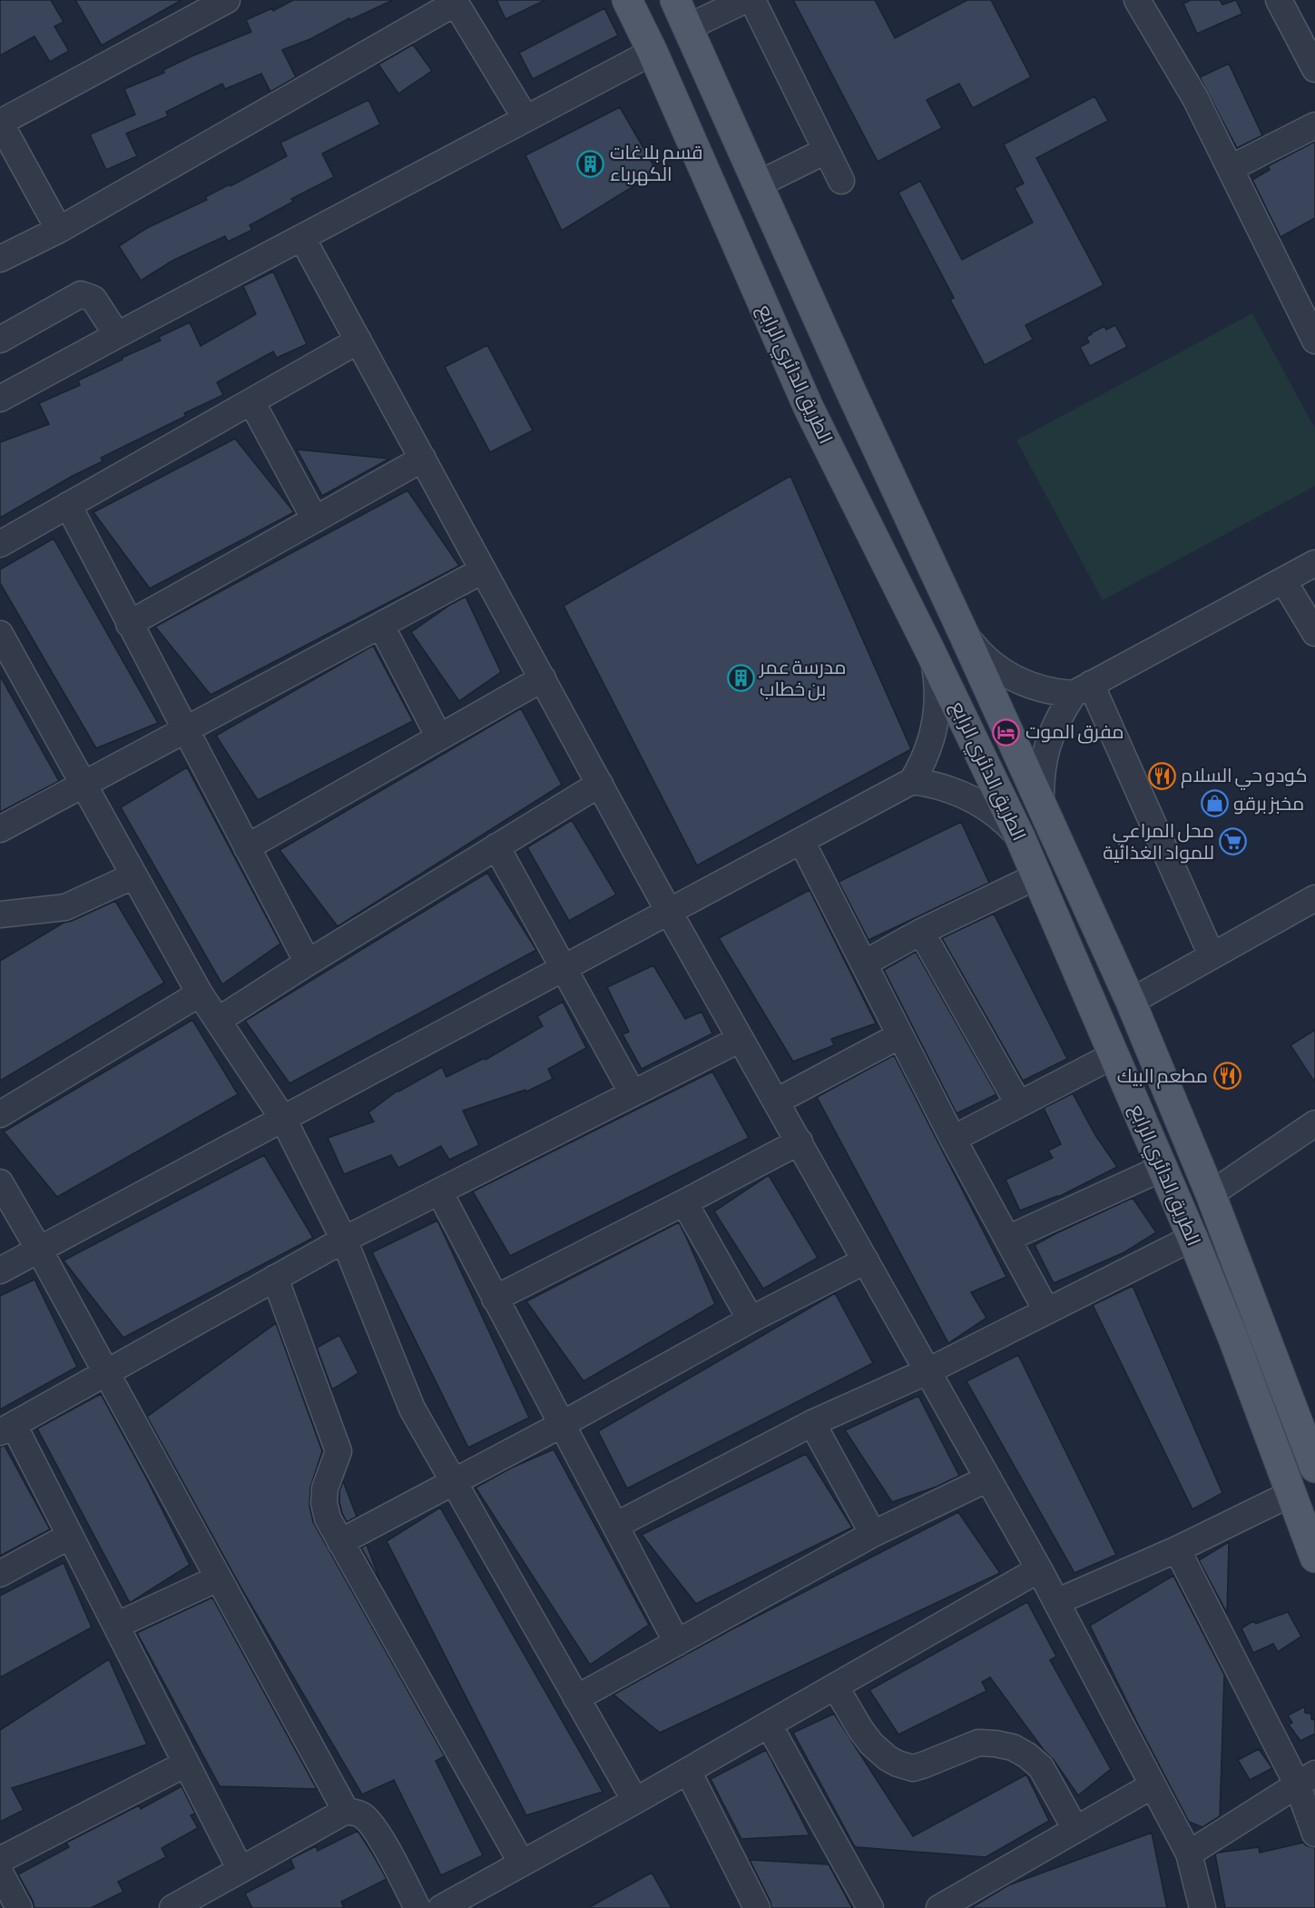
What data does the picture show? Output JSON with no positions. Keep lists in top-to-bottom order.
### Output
{
  "streets": {
    "main road": ["الطريق الدائري الرابع"]
  },
  "places": {
    "building": ["قسم بلاغات الكهرباء", "مدرسة عمر بن خطاب"],
    "hotel": ["مفرق الموت"],
    "restaurant": ["كودو حي السلام", "مطعم البيك"],
    "shop": ["مخبز برقو"],
    "supermarket": ["محل المراعي للمواد الغذائية"]
  }
}
